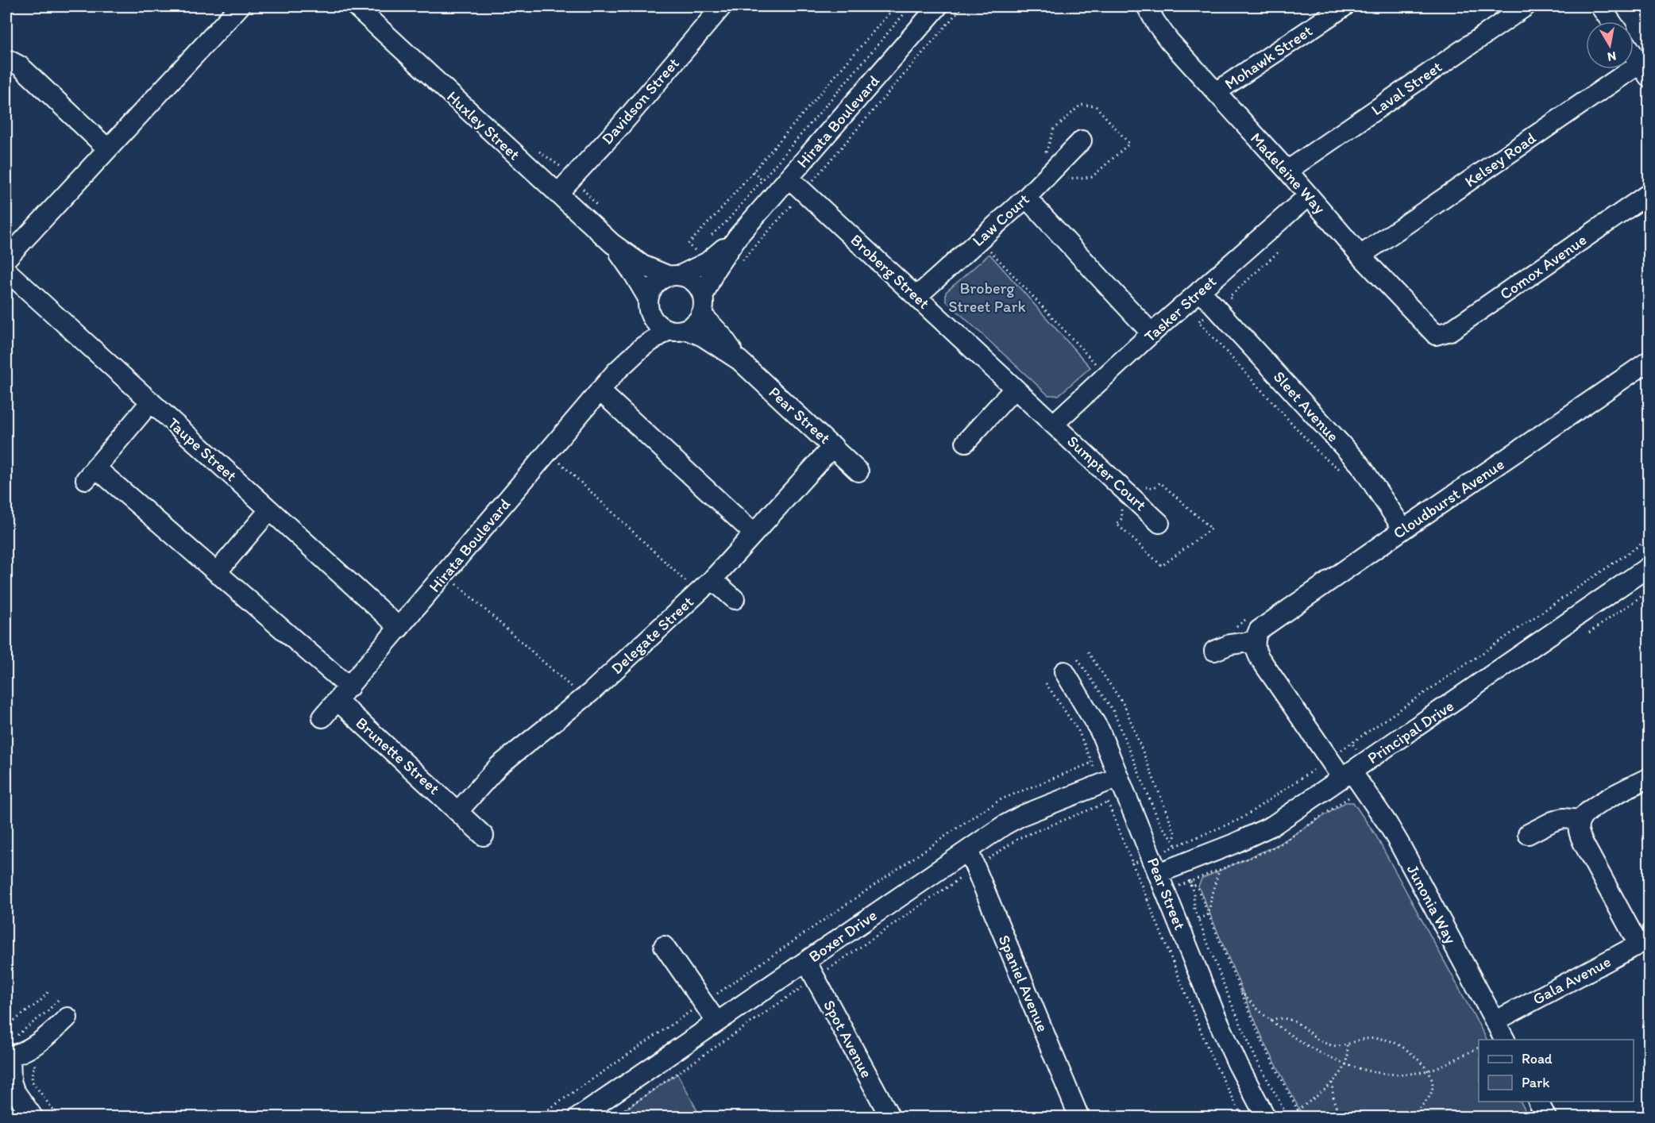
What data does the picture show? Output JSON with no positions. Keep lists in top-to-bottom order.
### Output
{
  "streets": {
    "street": [
      "Mohawk Street",
      "Laval Street",
      "Davidson Street",
      "Hirata Boulevard",
      "Huxley Street",
      "Kelsey Road",
      "Madeleine Way",
      "Law Court",
      "Comox Avenue",
      "Broberg Street",
      "Tasker Street",
      "Sleet Avenue",
      "Pear Street",
      "Taupe Street",
      "Sumpter Court",
      "Cloudburst Avenue",
      "Delegate Street",
      "Principal Drive",
      "Brunette Street",
      "Junonia Way",
      "Boxer Drive",
      "Gala Avenue",
      "Spaniel Avenue",
      "Spot Avenue"
    ]
  },
  "crossings": [
    ["Mohawk Street", "Madeleine Way"],
    ["Laval Street", "Madeleine Way"],
    ["Davidson Street", "Huxley Street"],
    ["Hirata Boulevard", "Huxley Street"],
    ["Hirata Boulevard", "Broberg Street"],
    ["Hirata Boulevard", "Pear Street"],
    ["Hirata Boulevard", "Taupe Street"],
    ["Hirata Boulevard", "Brunette Street"],
    ["Huxley Street", "Pear Street"],
    ["Kelsey Road", "Madeleine Way"],
    ["Madeleine Way", "Comox Avenue"],
    ["Madeleine Way", "Tasker Street"],
    ["Law Court", "Broberg Street"],
    ["Broberg Street", "Tasker Street"],
    ["Broberg Street", "Sumpter Court"],
    ["Tasker Street", "Sleet Avenue"],
    ["Tasker Street", "Sumpter Court"],
    ["Sleet Avenue", "Cloudburst Avenue"],
    ["Pear Street", "Delegate Street"],
    ["Pear Street", "Principal Drive"],
    ["Pear Street", "Boxer Drive"],
    ["Taupe Street", "Brunette Street"],
    ["Delegate Street", "Brunette Street"],
    ["Principal Drive", "Junonia Way"],
    ["Junonia Way", "Gala Avenue"],
    ["Boxer Drive", "Spaniel Avenue"],
    ["Boxer Drive", "Spot Avenue"]
  ],
  "parks": ["Broberg Street Park"],
  "legend": ["Road", "Park"],
  "north": "bottom"
}
